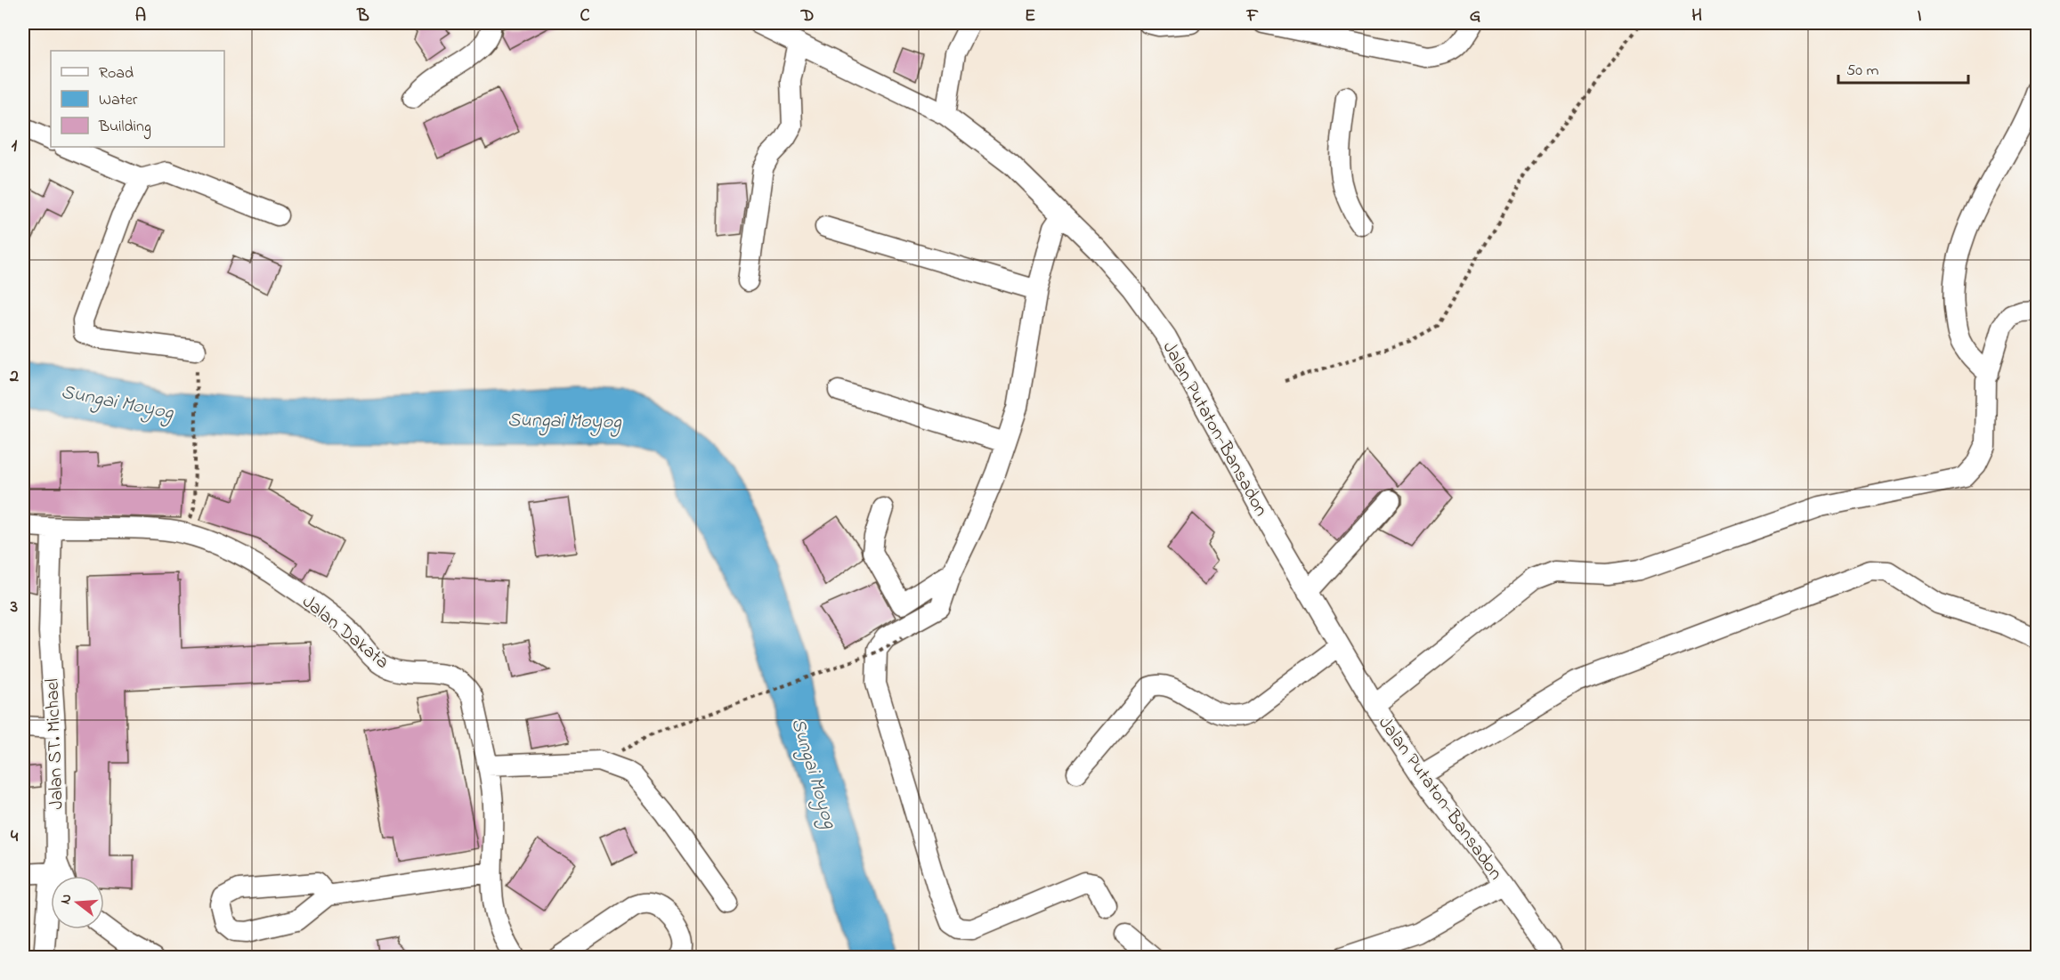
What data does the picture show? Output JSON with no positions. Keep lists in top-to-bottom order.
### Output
{
  "streets": {
    "street": ["Jalan Putaton-Bansadon", "Jalan Dakata", "Jalan ST. Michael"]
  },
  "crossings": [
    ["Jalan Dakata", "Jalan ST. Michael"]
  ],
  "water": ["Sungai Moyog"],
  "legend": ["Road", "Water", "Building"],
  "scale_bar": "50 m",
  "north": "left",
  "grid": {
    "columns": [
      "A",
      "B",
      "C",
      "D",
      "E",
      "F",
      "G",
      "H",
      "I"
    ],
    "rows": [
      "1",
      "2",
      "3",
      "4"
    ]
  }
}
